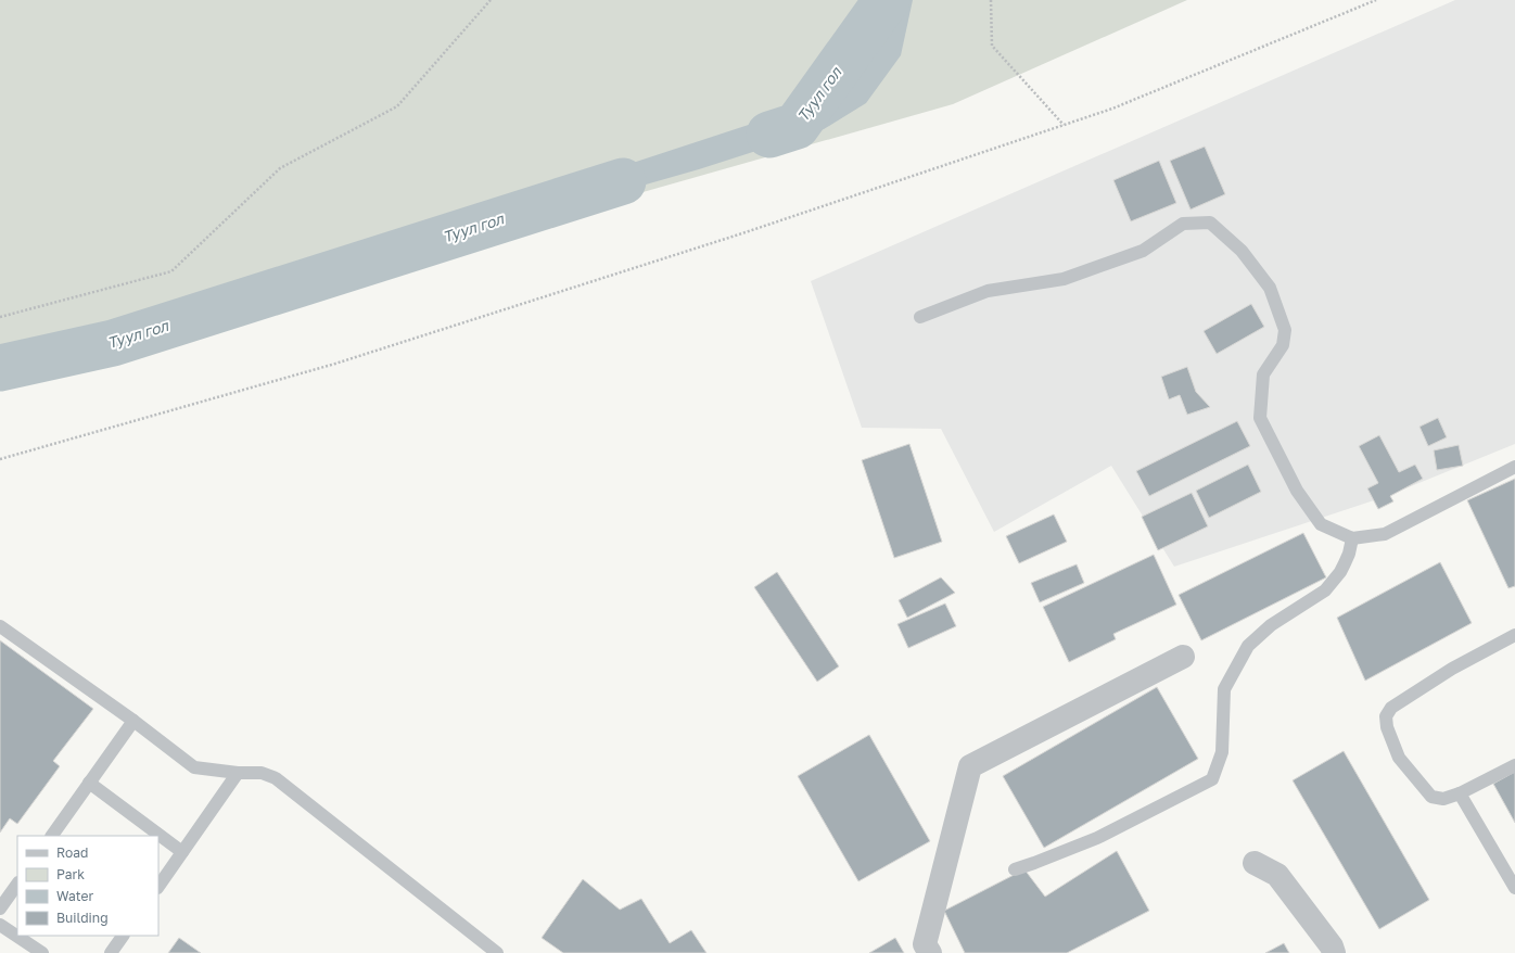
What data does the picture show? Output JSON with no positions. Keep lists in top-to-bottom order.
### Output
{
  "water": ["Туул гол"],
  "legend": [
    "Road",
    "Park",
    "Water",
    "Building"
  ]
}
